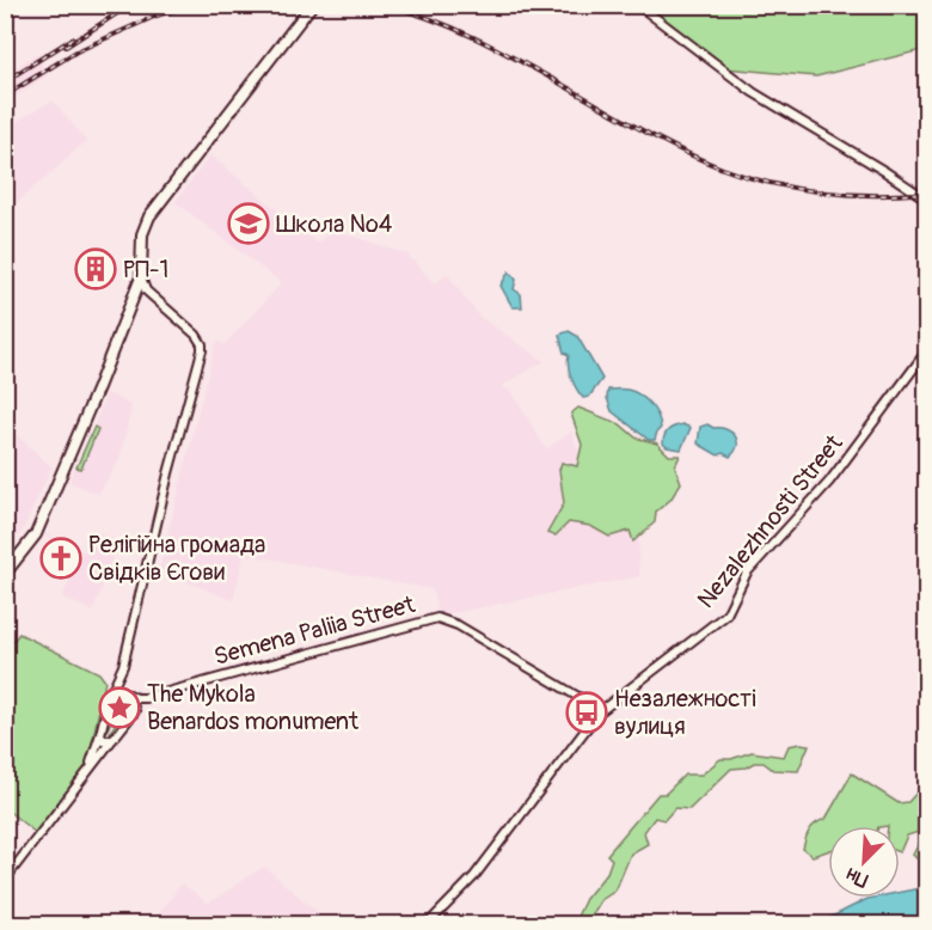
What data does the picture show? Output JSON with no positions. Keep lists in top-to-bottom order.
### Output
{
  "streets": {
    "street": ["Nezalezhnosti Street", "Semena Paliia Street"]
  },
  "crossings": [
    ["Nezalezhnosti Street", "Semena Paliia Street"]
  ],
  "places": {
    "school or university": ["Школа №4"],
    "building": ["РП-1"],
    "church": ["Релігійна громада Свідків Єгови"],
    "place": ["The Mykola Benardos monument"],
    "bus stop": ["Незалежності вулиця"]
  },
  "north": "bottom left"
}
